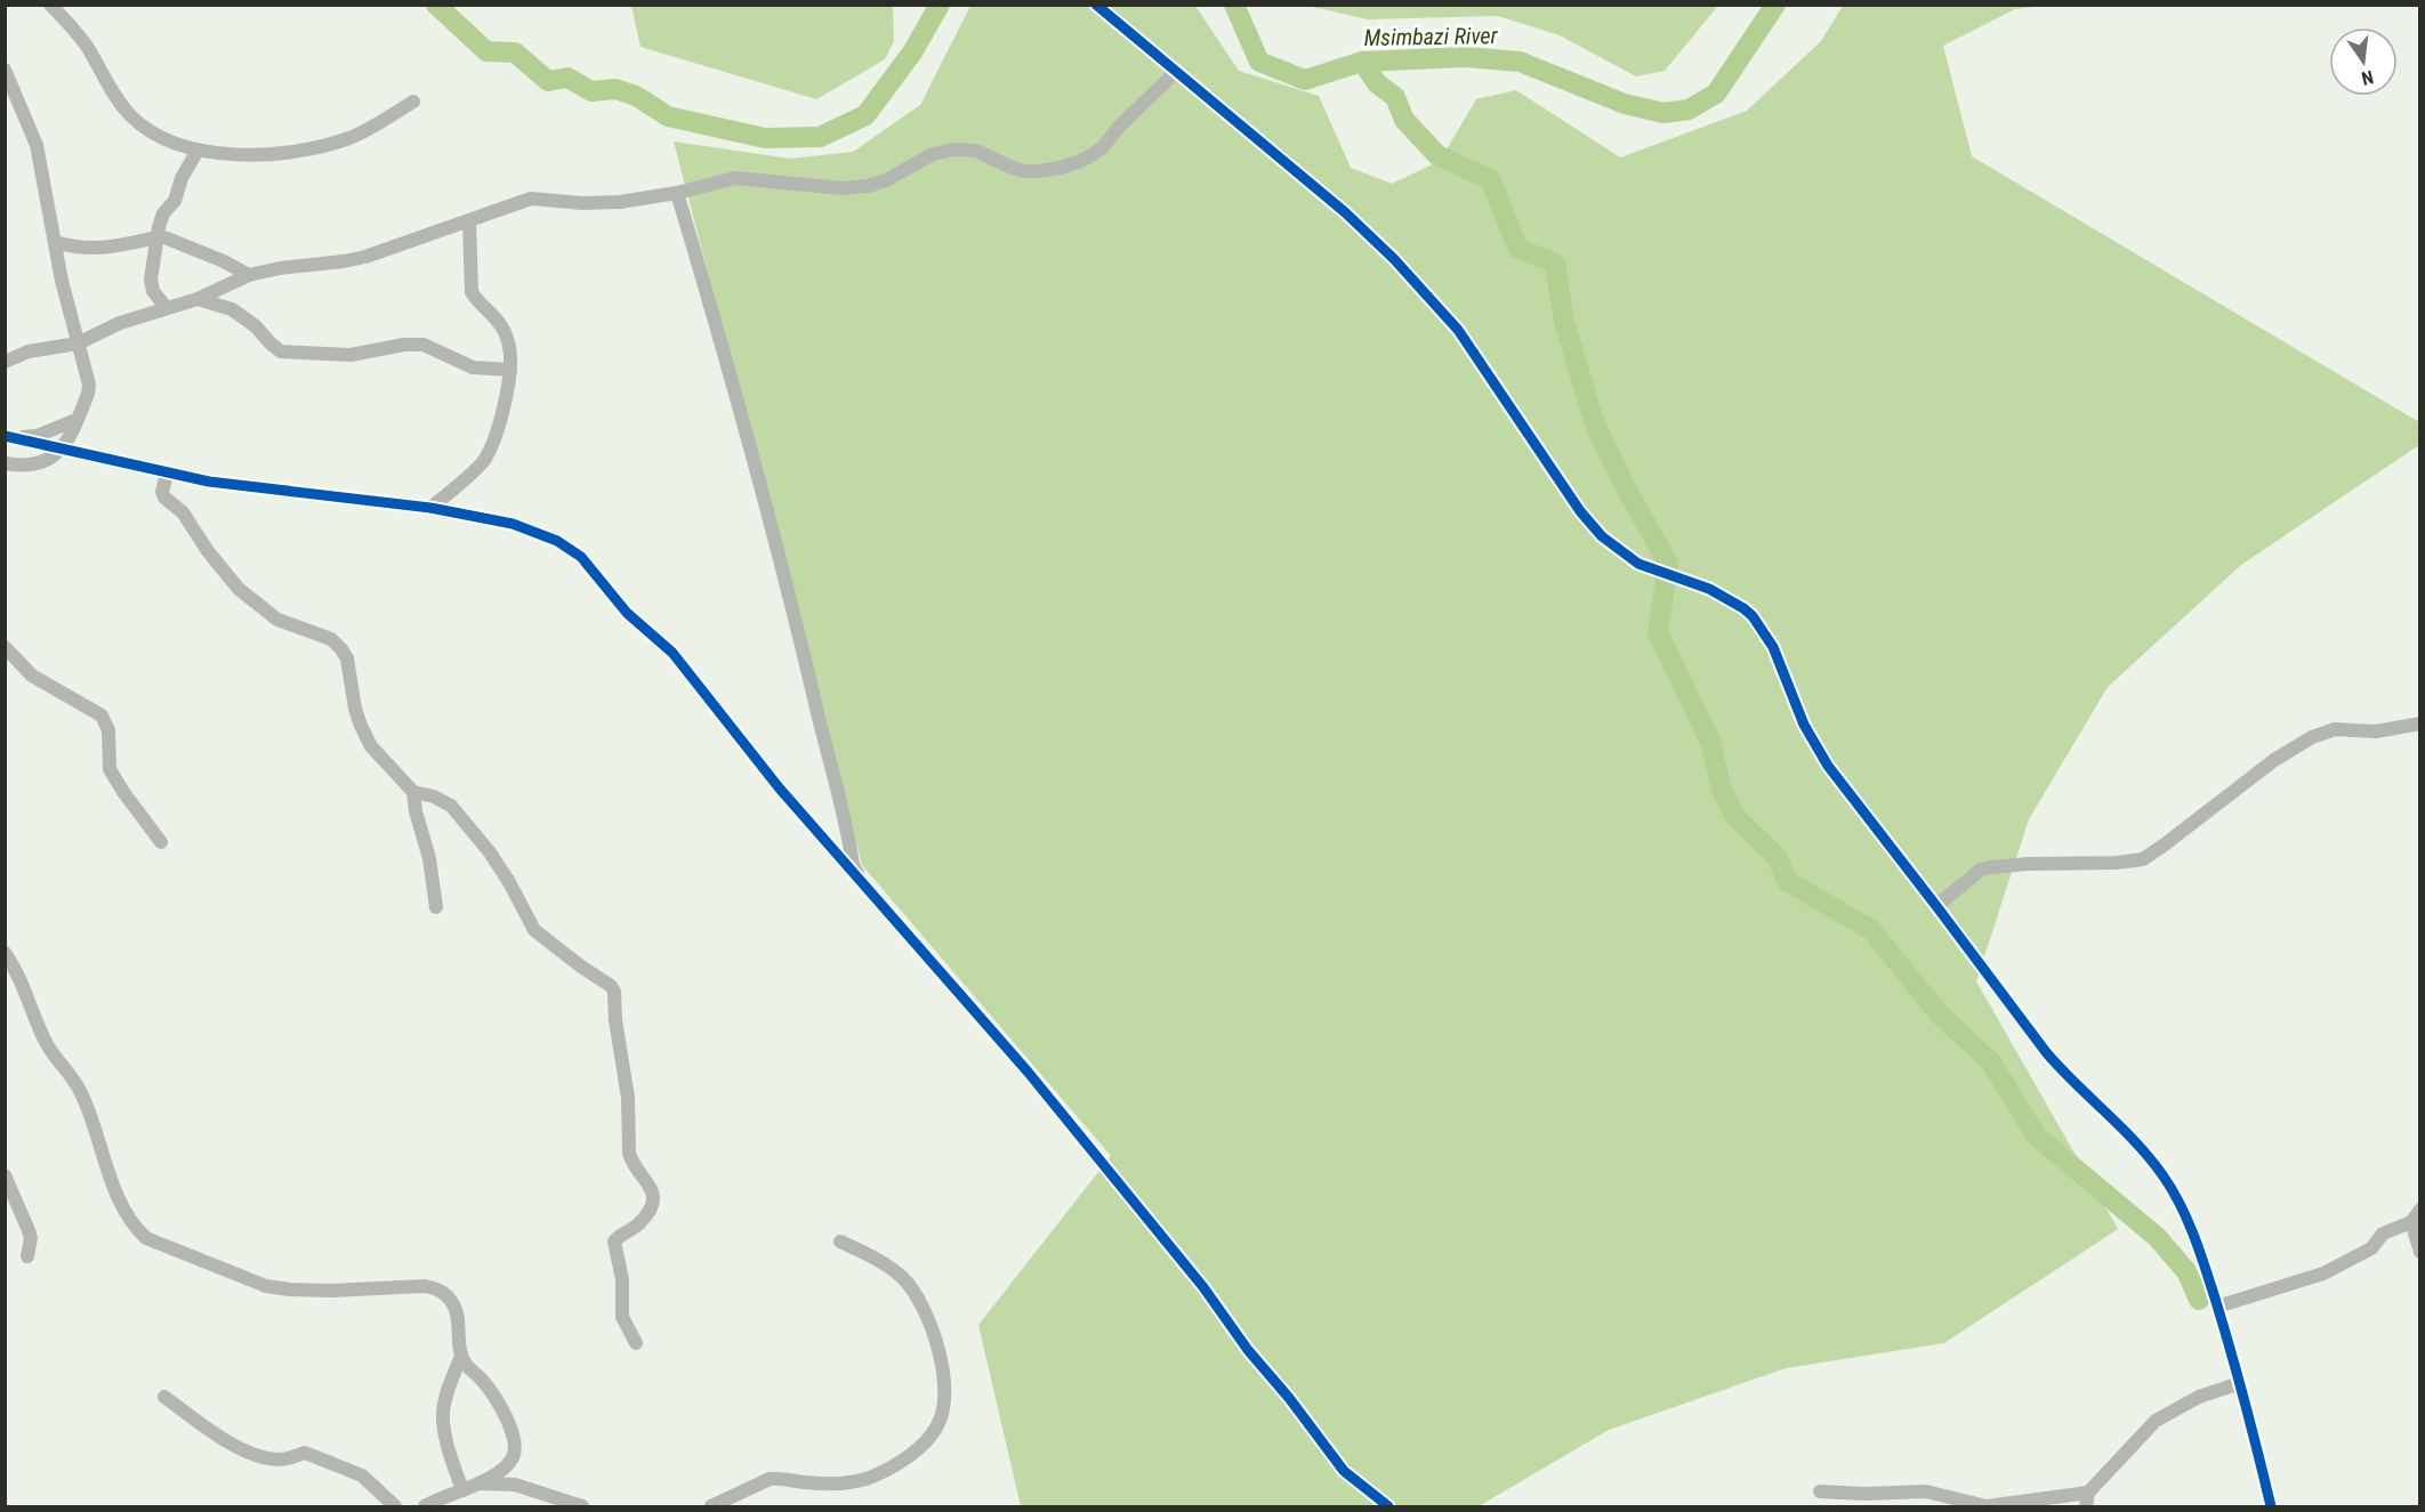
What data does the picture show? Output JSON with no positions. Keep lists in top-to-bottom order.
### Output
{
  "water": ["Msimbazi River"],
  "north": "bottom"
}
